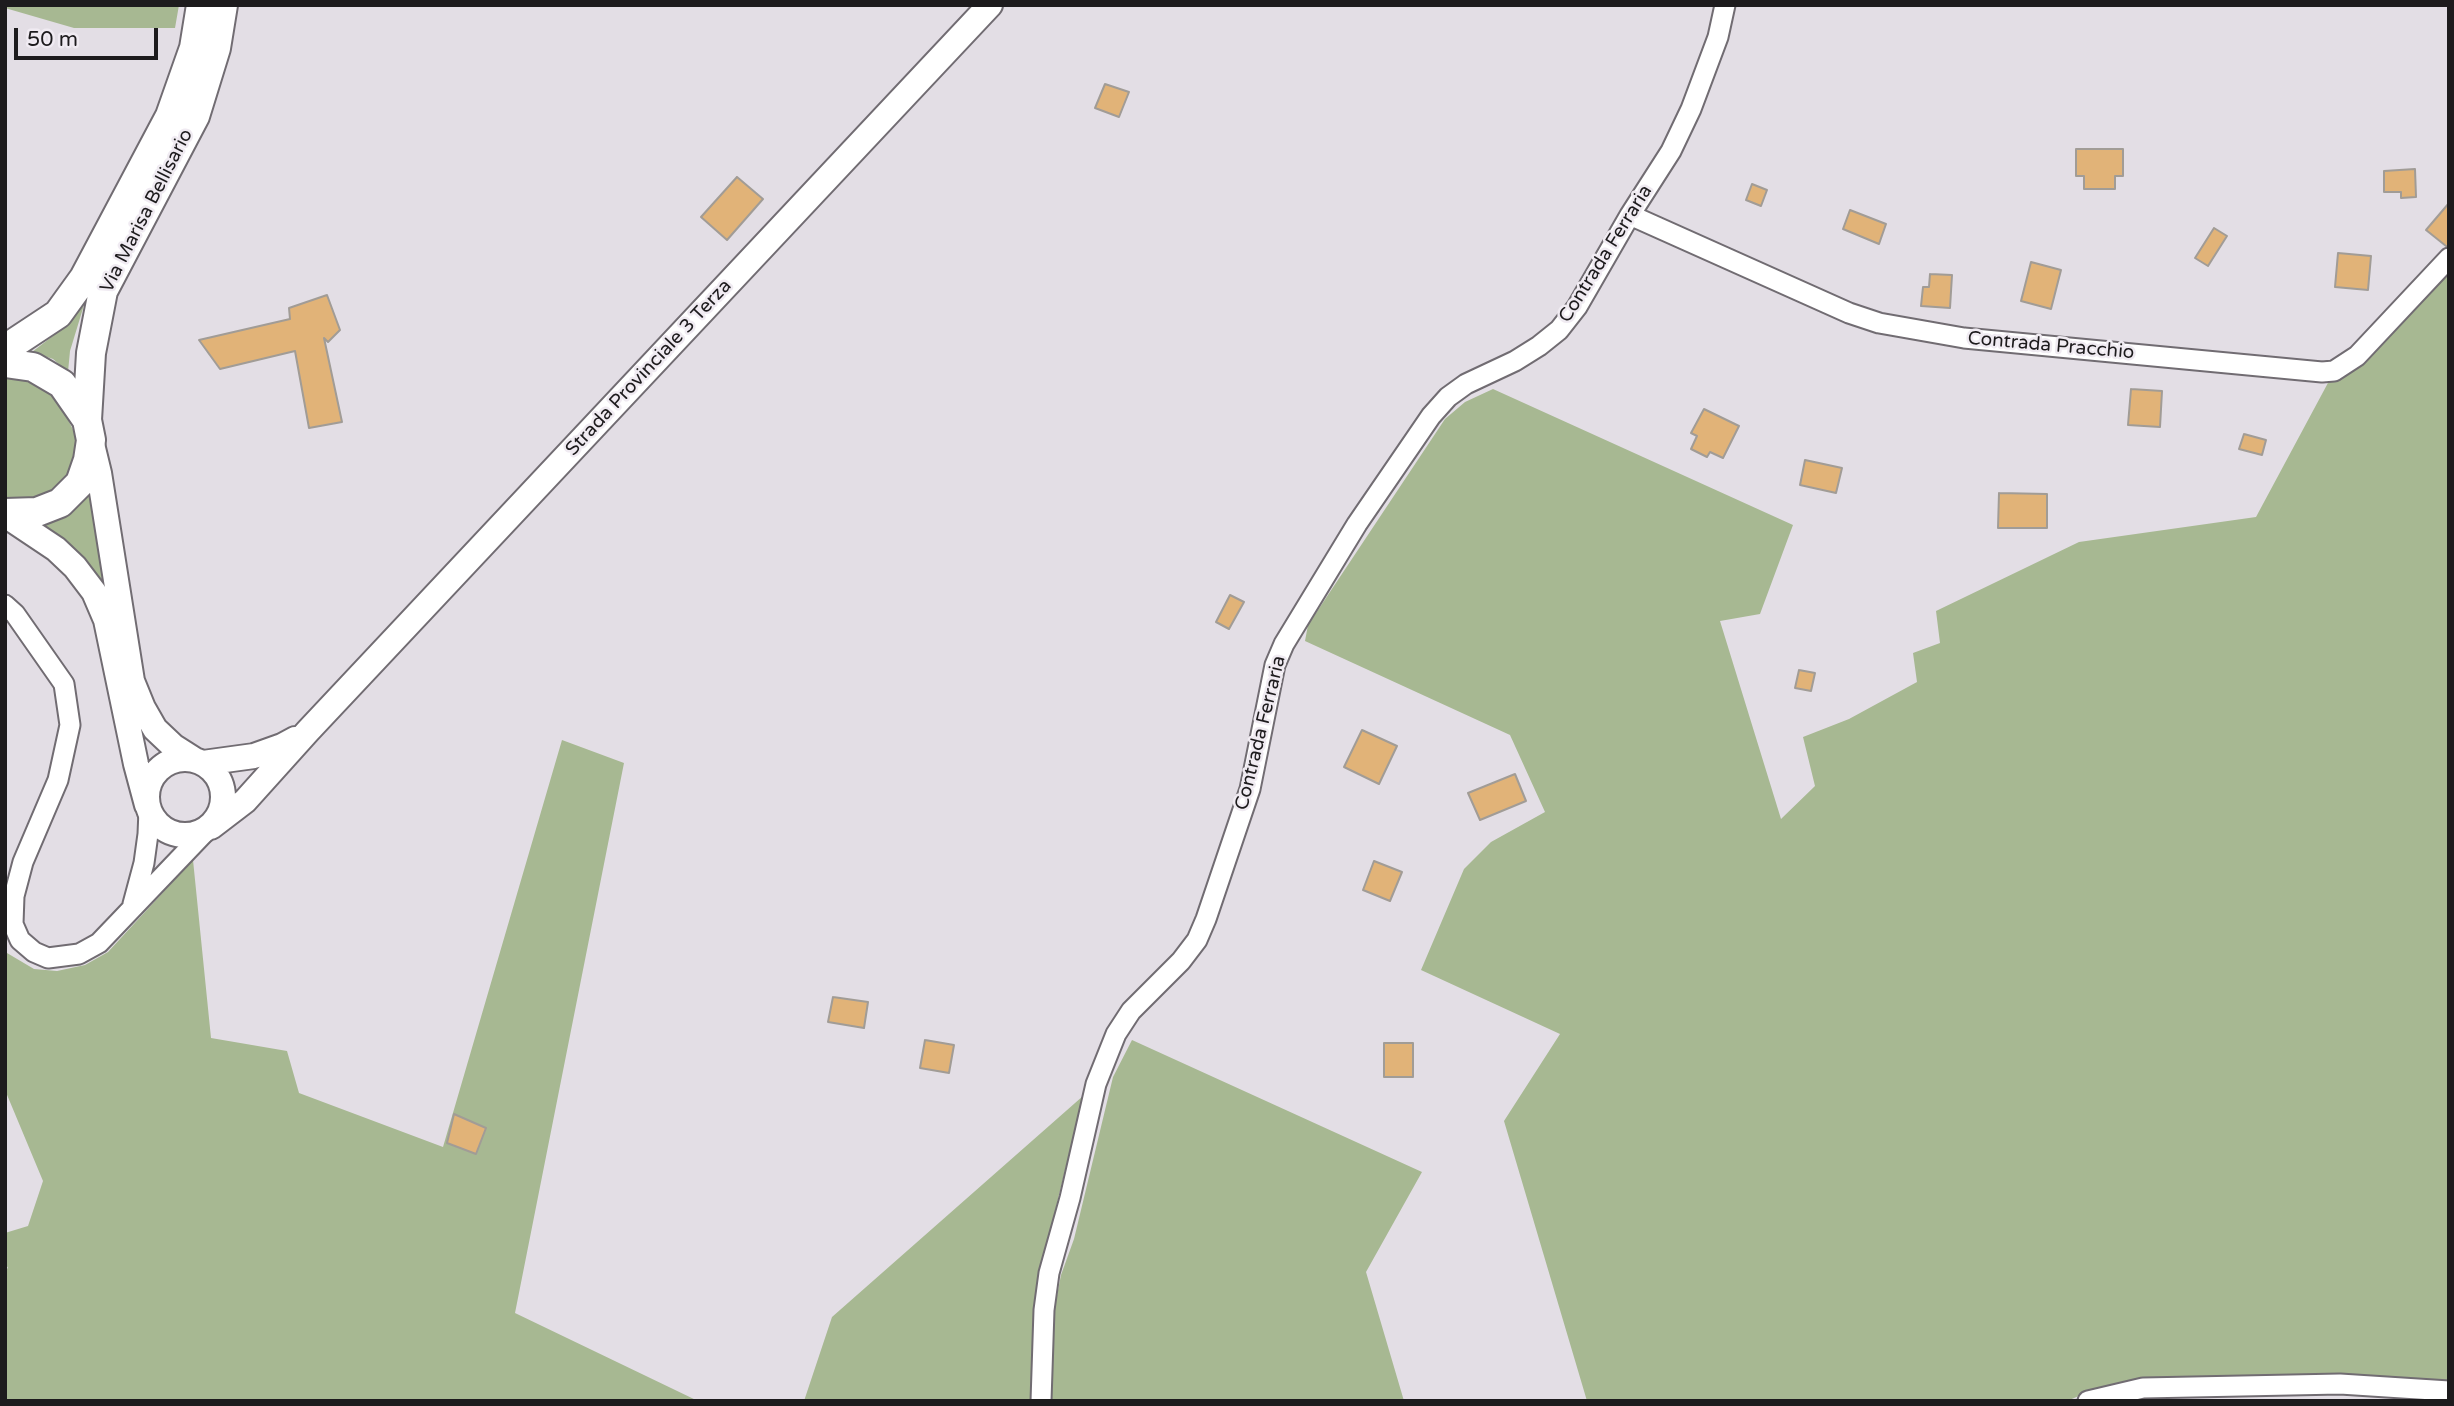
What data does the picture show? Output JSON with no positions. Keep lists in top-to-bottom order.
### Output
{
  "streets": {
    "main road": ["Via Marisa Bellisario"],
    "street": ["Contrada Ferraria", "Contrada Pracchio", "Strada Provinciale 3 Terza"]
  },
  "crossings": [
    ["Contrada Ferraria", "Contrada Pracchio"]
  ],
  "scale_bar": "50 m"
}
